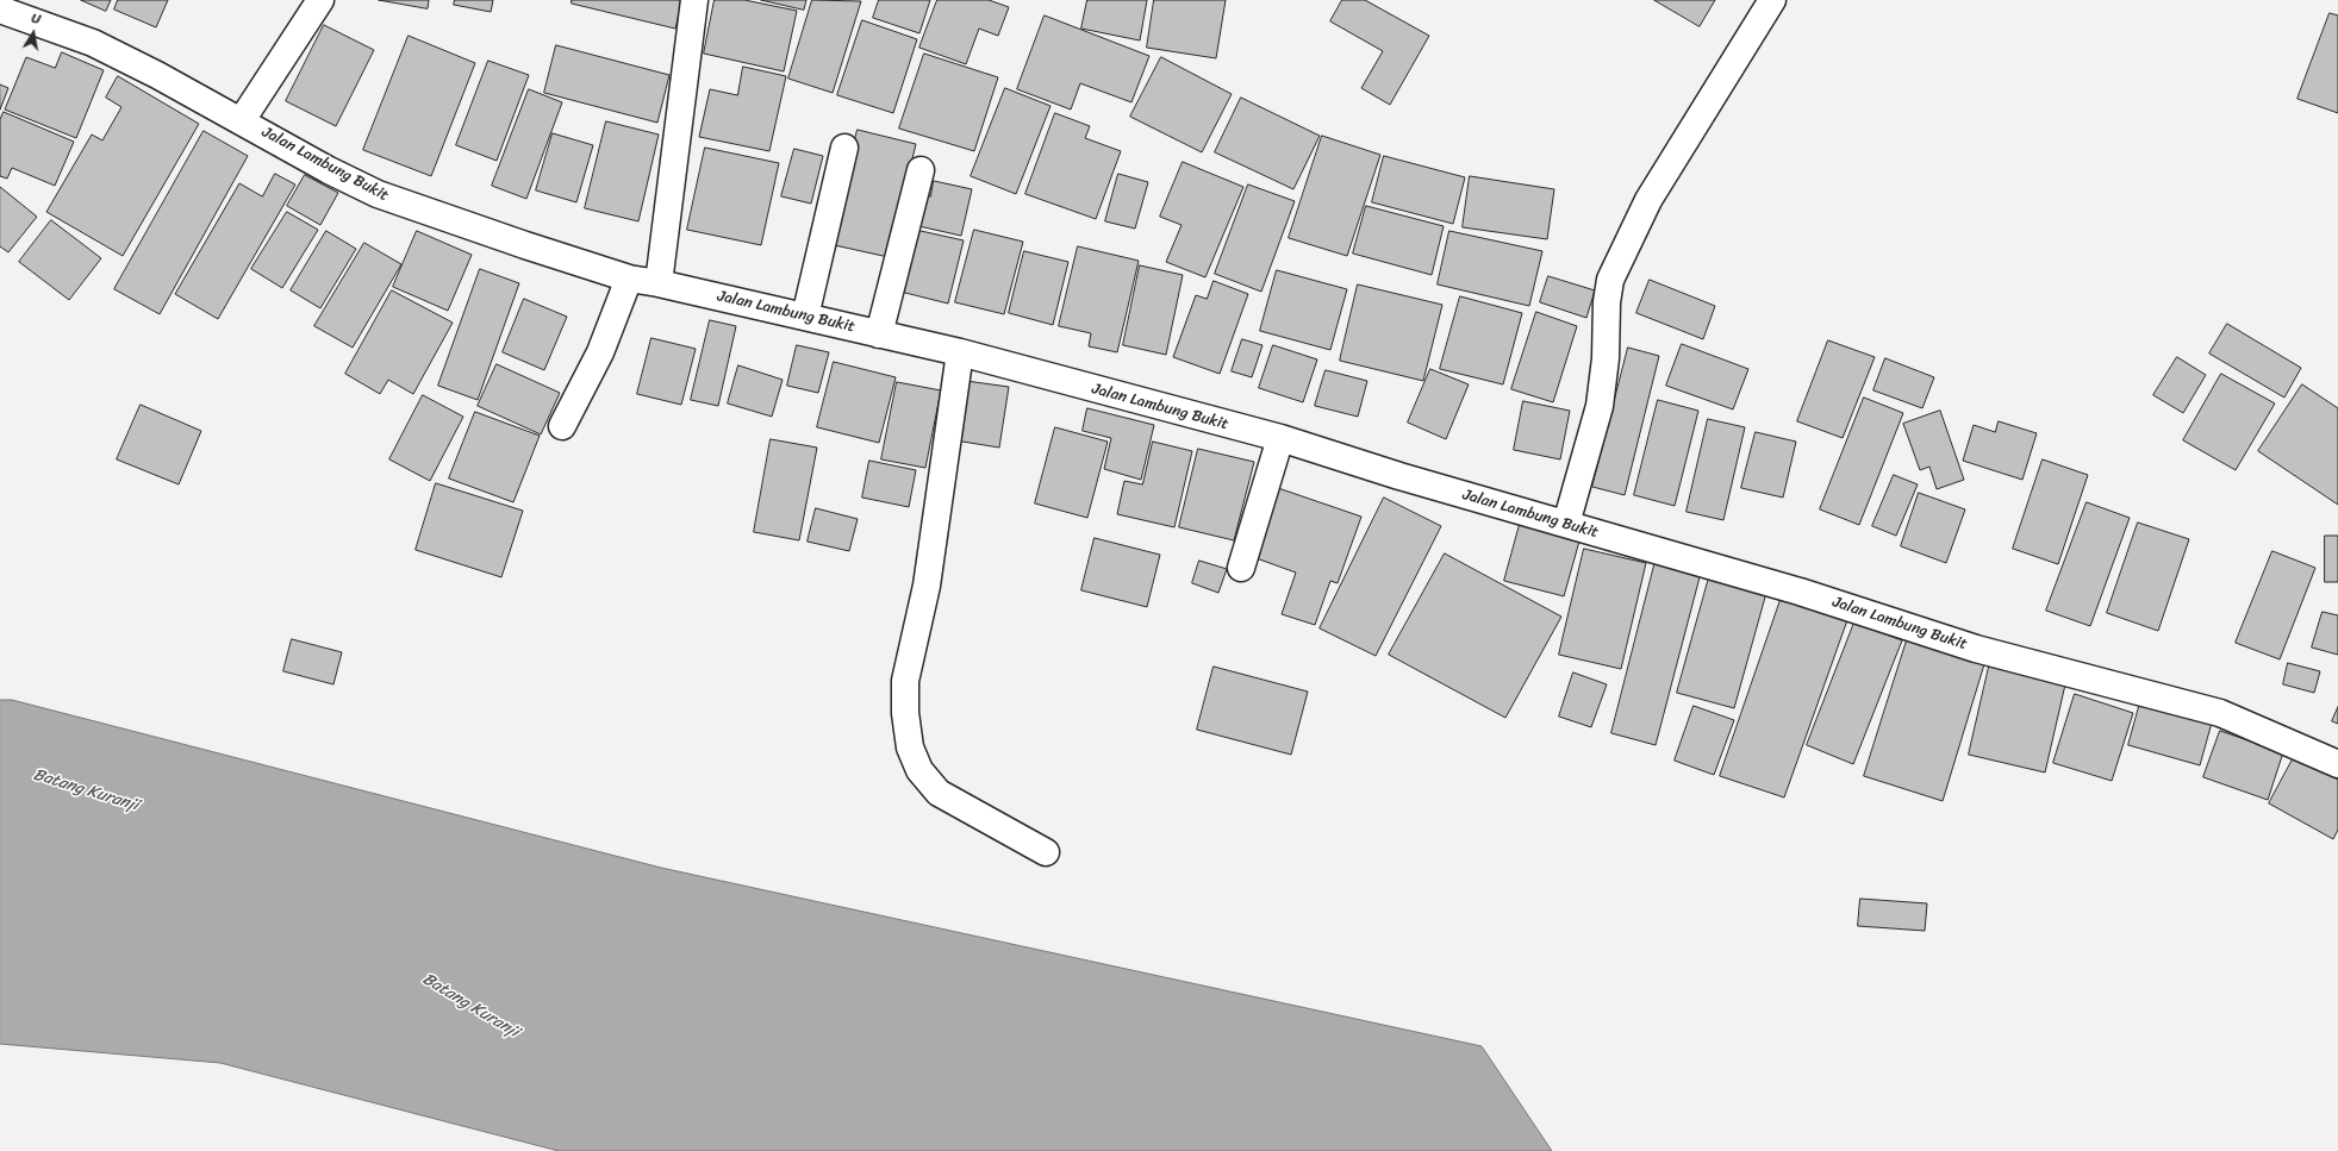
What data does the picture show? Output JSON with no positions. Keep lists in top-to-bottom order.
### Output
{
  "streets": {
    "street": ["Jalan Lambung Bukit"]
  },
  "water": ["Batang Kuranji"],
  "north": "top"
}
